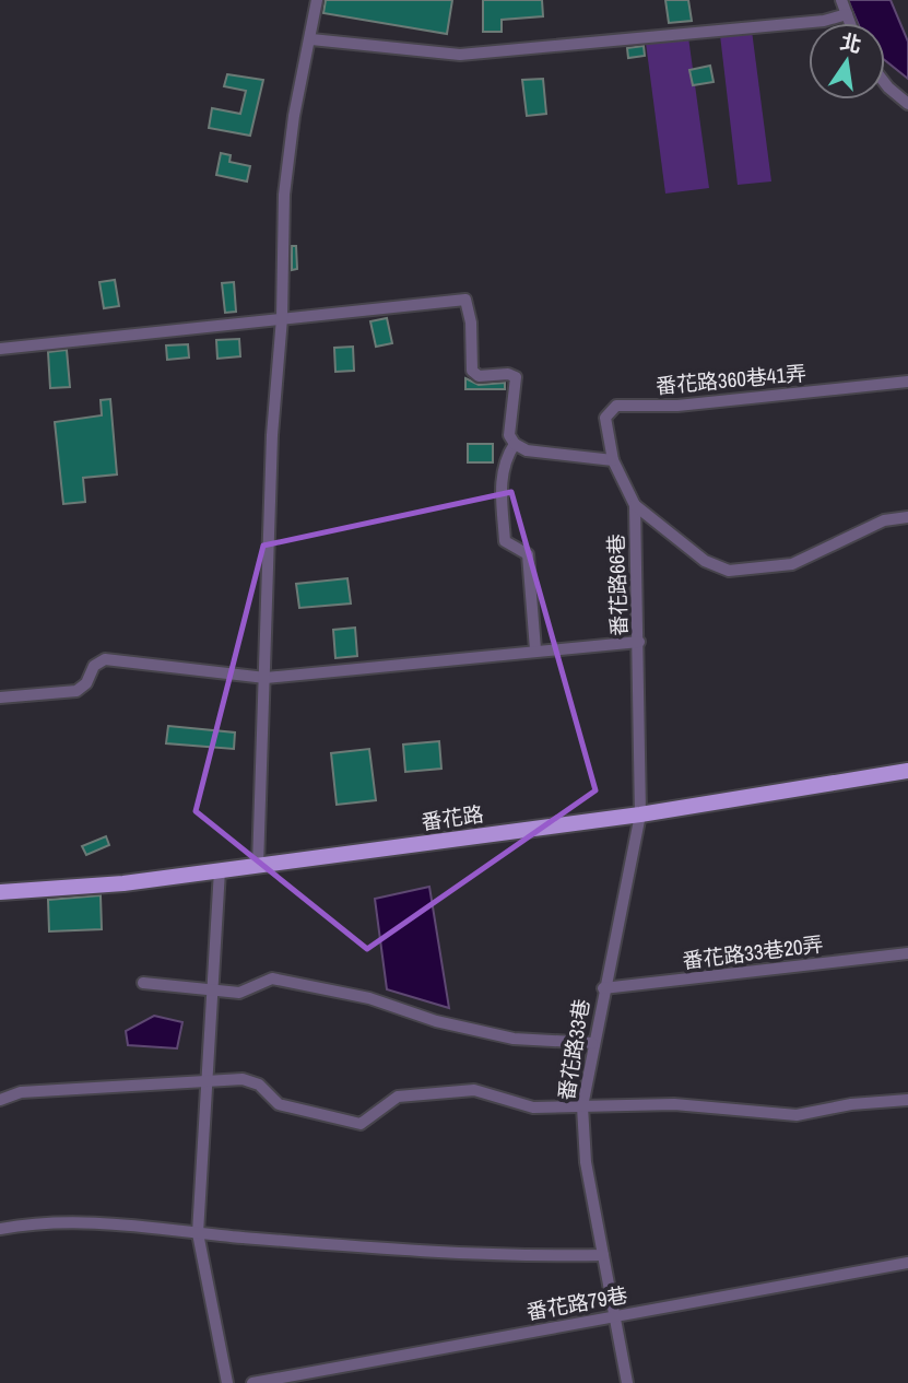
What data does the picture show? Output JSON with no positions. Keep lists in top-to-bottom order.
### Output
{
  "streets": {
    "main road": ["番花路"],
    "street": [
      "番花路360巷41弄",
      "番花路66巷",
      "番花路33巷20弄",
      "番花路33巷",
      "番花路79巷"
    ]
  },
  "crossings": [
    ["番花路360巷41弄", "番花路66巷"],
    ["番花路66巷", "番花路"],
    ["番花路66巷", "番花路33巷"],
    ["番花路", "番花路33巷"],
    ["番花路33巷20弄", "番花路33巷"],
    ["番花路33巷", "番花路79巷"]
  ],
  "north": "top"
}
